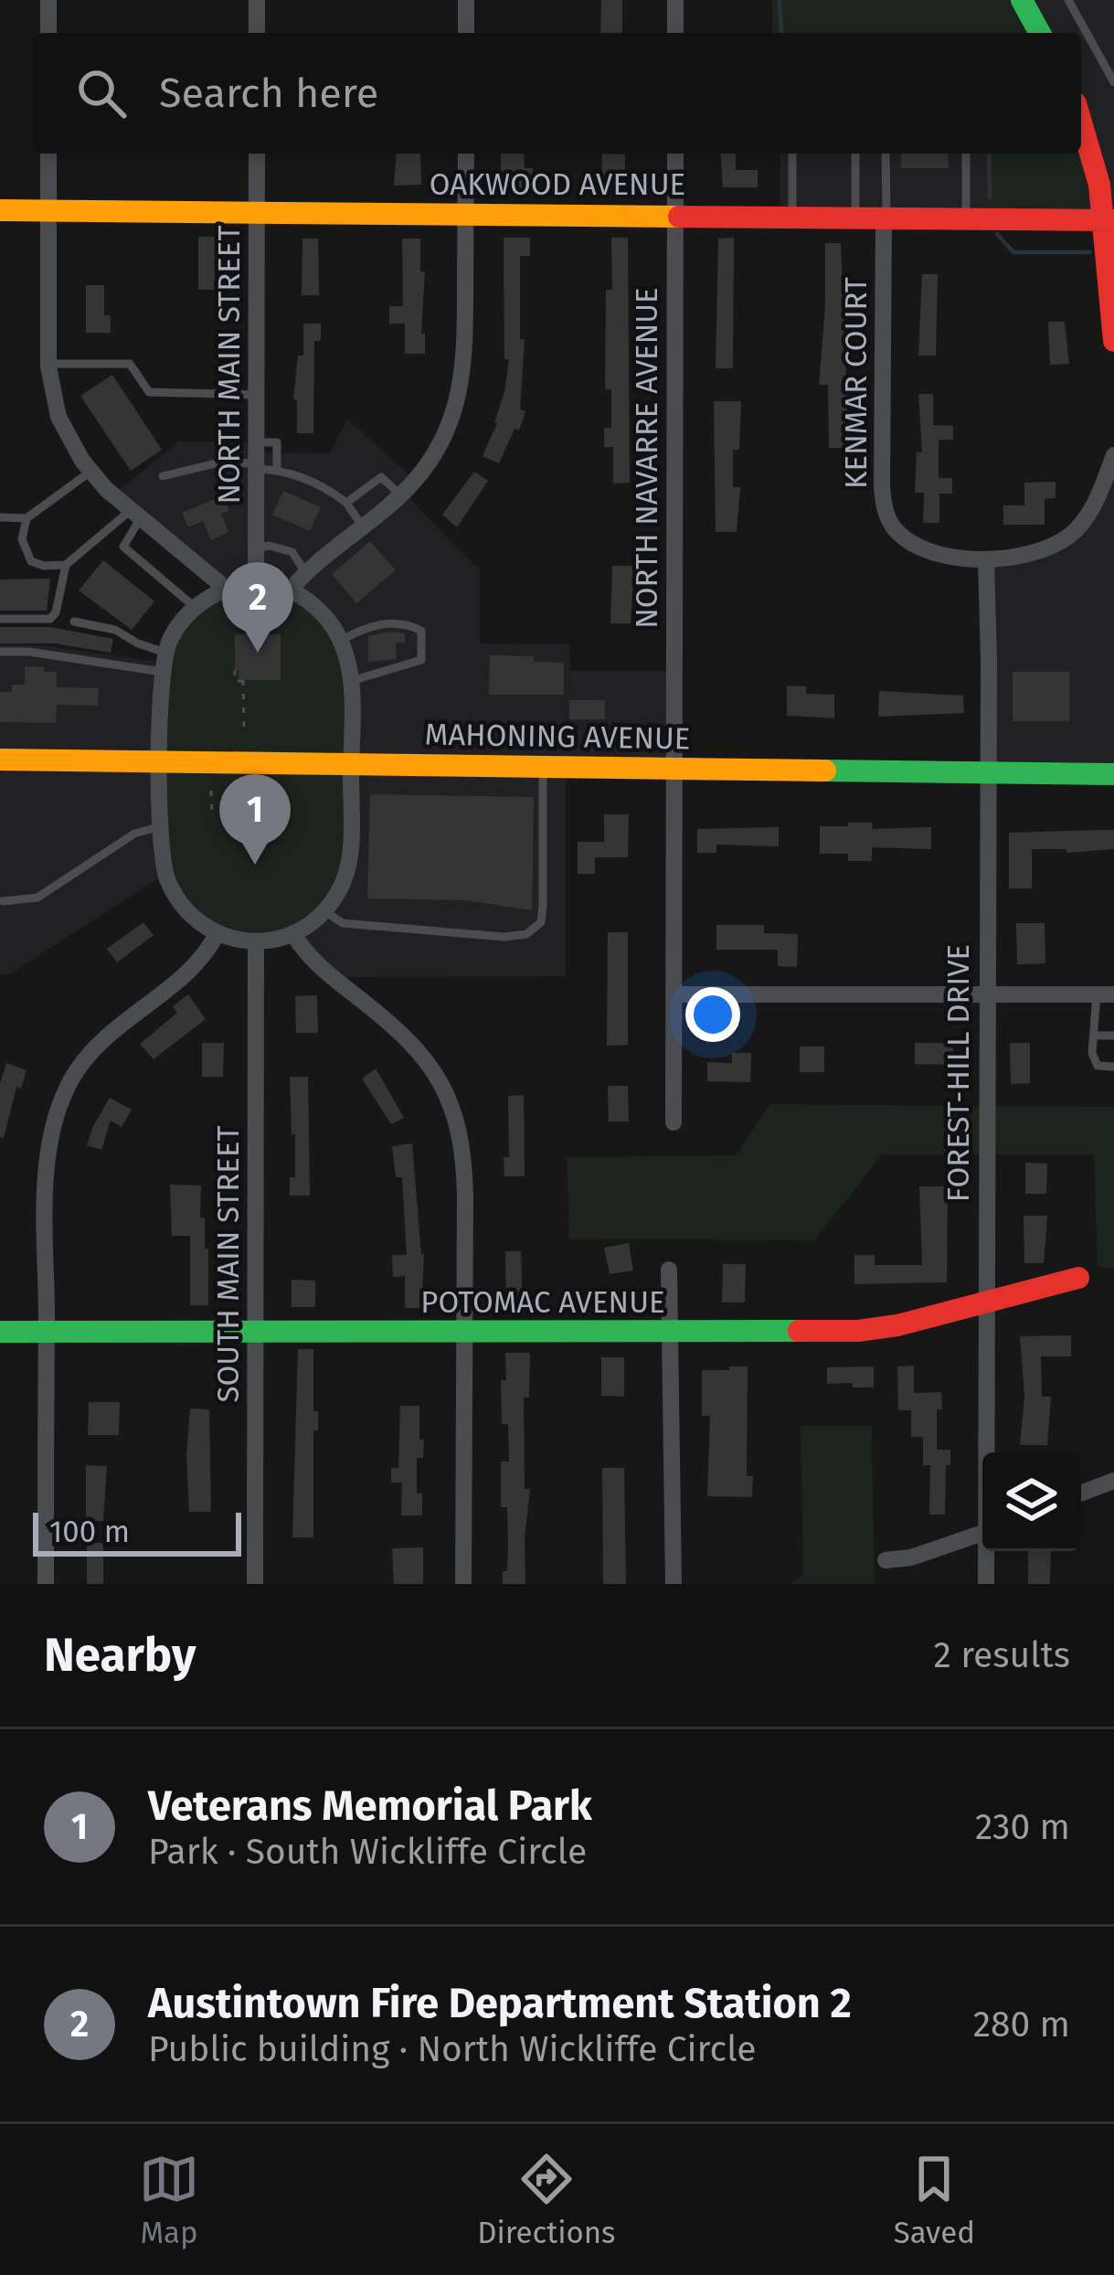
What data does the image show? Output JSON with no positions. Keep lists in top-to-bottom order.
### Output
{
  "streets": {
    "street": [
      "OAKWOOD AVENUE",
      "NORTH MAIN STREET",
      "KENMAR COURT",
      "NORTH NAVARRE AVENUE",
      "MAHONING AVENUE",
      "FOREST-HILL DRIVE",
      "SOUTH MAIN STREET",
      "POTOMAC AVENUE"
    ]
  },
  "crossings": [
    ["OAKWOOD AVENUE", "NORTH MAIN STREET"],
    ["OAKWOOD AVENUE", "KENMAR COURT"],
    ["OAKWOOD AVENUE", "NORTH NAVARRE AVENUE"],
    ["NORTH MAIN STREET", "MAHONING AVENUE"],
    ["KENMAR COURT", "FOREST-HILL DRIVE"],
    ["NORTH NAVARRE AVENUE", "MAHONING AVENUE"],
    ["MAHONING AVENUE", "FOREST-HILL DRIVE"],
    ["MAHONING AVENUE", "SOUTH MAIN STREET"],
    ["FOREST-HILL DRIVE", "POTOMAC AVENUE"],
    ["SOUTH MAIN STREET", "POTOMAC AVENUE"]
  ],
  "scale_bar": "100 m",
  "page": {
    "search": "Search here",
    "pins": ["2", "1"],
    "scale": "100 m",
    "heading": ["Nearby", "2 results"],
    "list": [
      {
        "mark": "1",
        "name": "Veterans Memorial Park",
        "note": "Park · South Wickliffe Circle",
        "value": "230 m"
      },
      {
        "mark": "2",
        "name": "Austintown Fire Department Station 2",
        "note": "Public building · North Wickliffe Circle",
        "value": "280 m"
      }
    ],
    "nav": ["Map", "Directions", "Saved"]
  }
}
